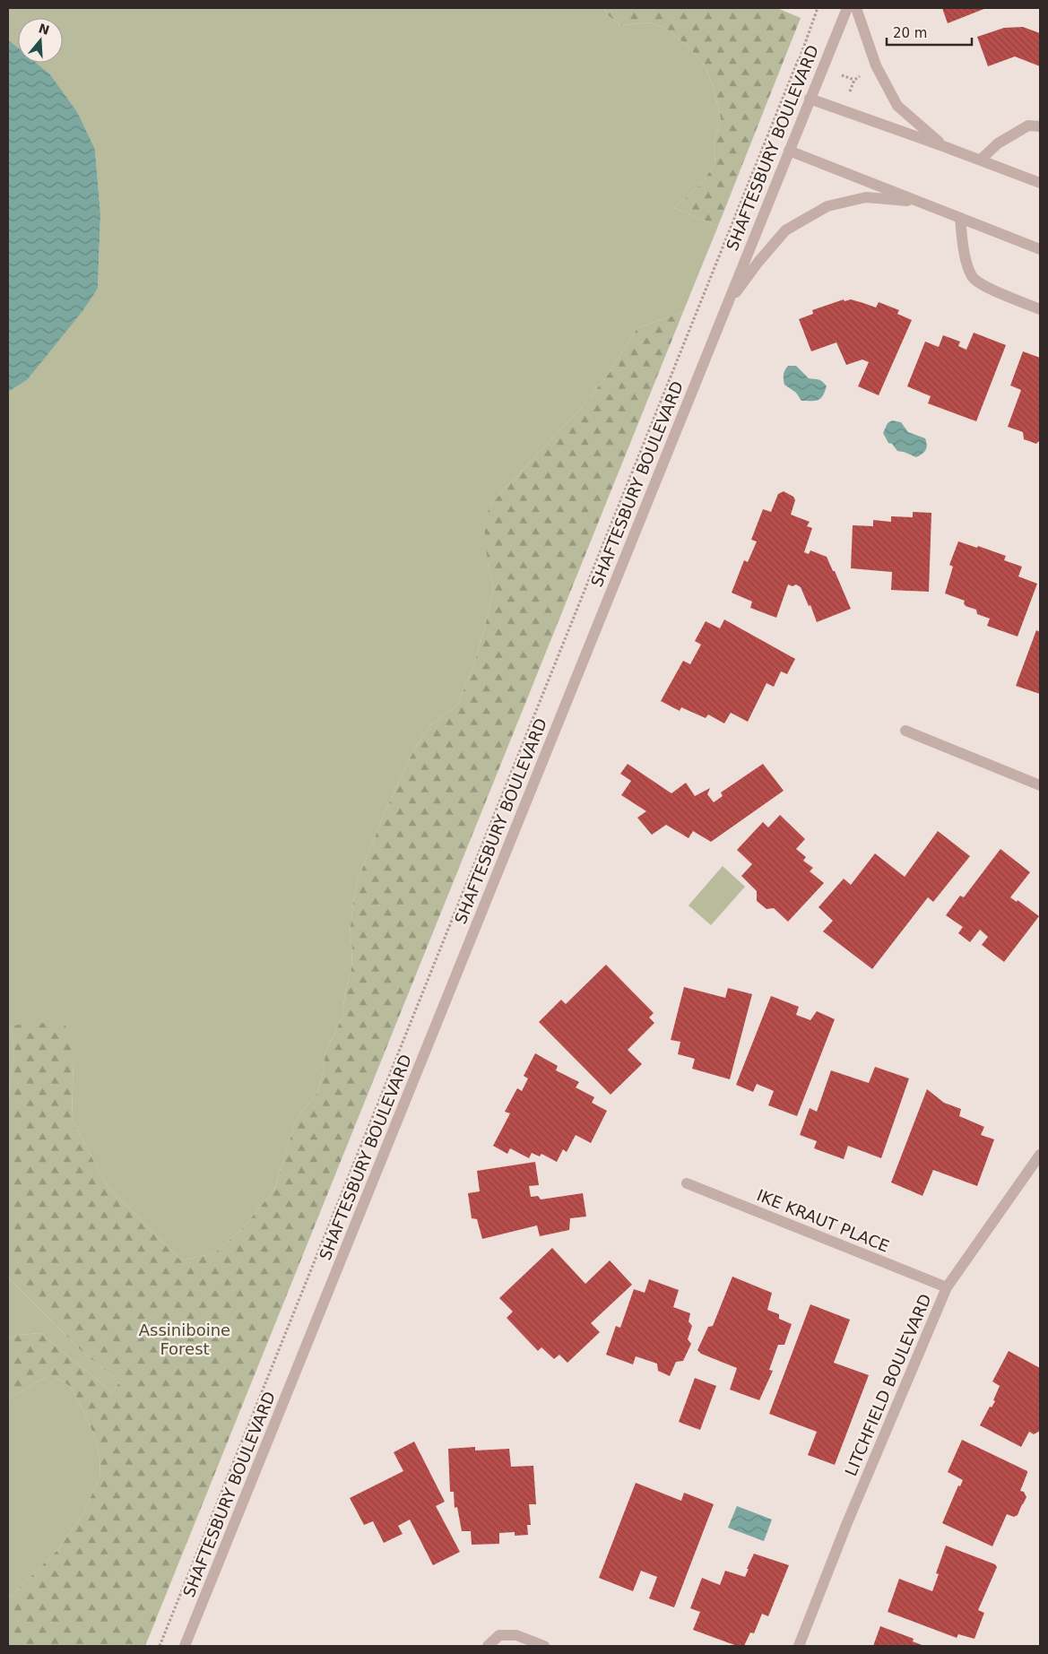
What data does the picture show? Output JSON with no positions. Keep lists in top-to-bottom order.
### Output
{
  "streets": {
    "street": ["SHAFTESBURY BOULEVARD", "IKE KRAUT PLACE", "LITCHFIELD BOULEVARD"]
  },
  "crossings": [
    ["IKE KRAUT PLACE", "LITCHFIELD BOULEVARD"]
  ],
  "parks": ["Assiniboine Forest"],
  "scale_bar": "20 m",
  "north": "top"
}
